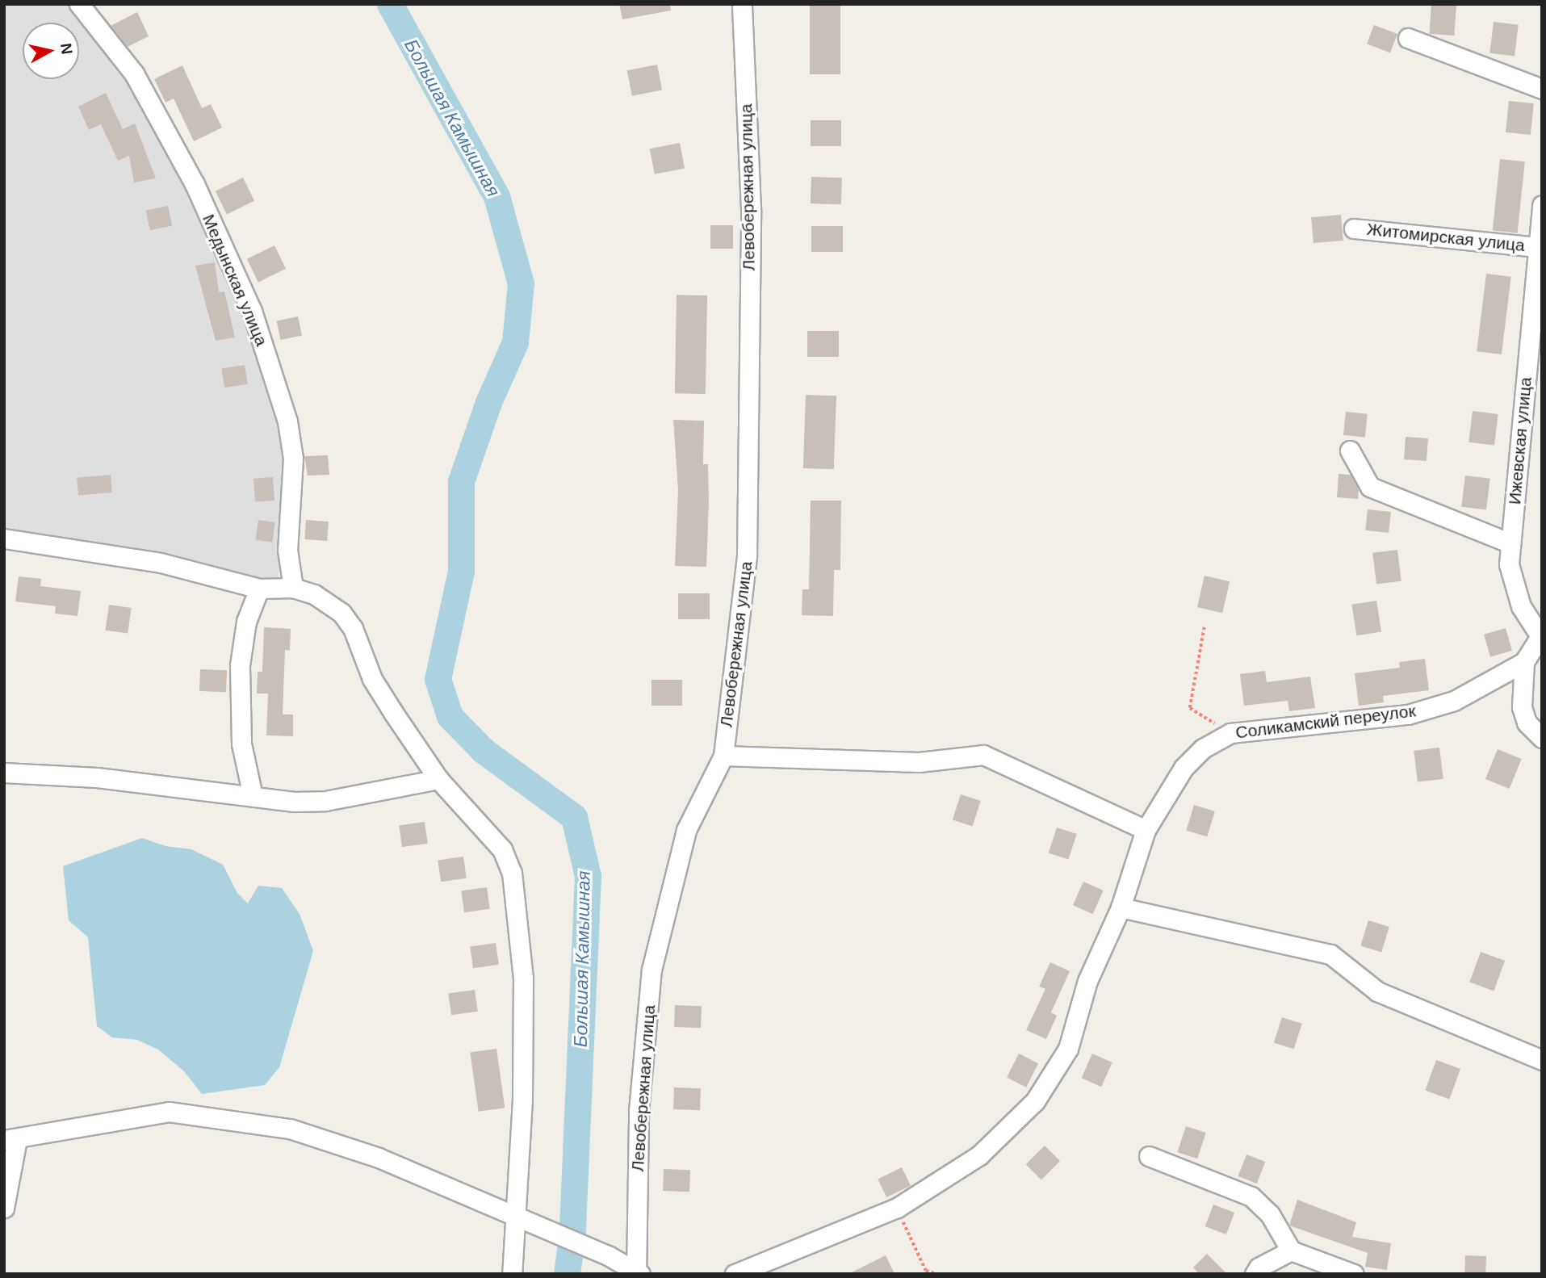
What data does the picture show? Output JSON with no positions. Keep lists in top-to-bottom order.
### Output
{
  "streets": {
    "street": [
      "Левобережная улица",
      "Житомирская улица",
      "Медынская улица",
      "Ижевская улица",
      "Соликамский переулок"
    ]
  },
  "crossings": [
    ["Житомирская улица", "Ижевская улица"],
    ["Ижевская улица", "Соликамский переулок"]
  ],
  "water": ["Большая Камышная"],
  "north": "right"
}
